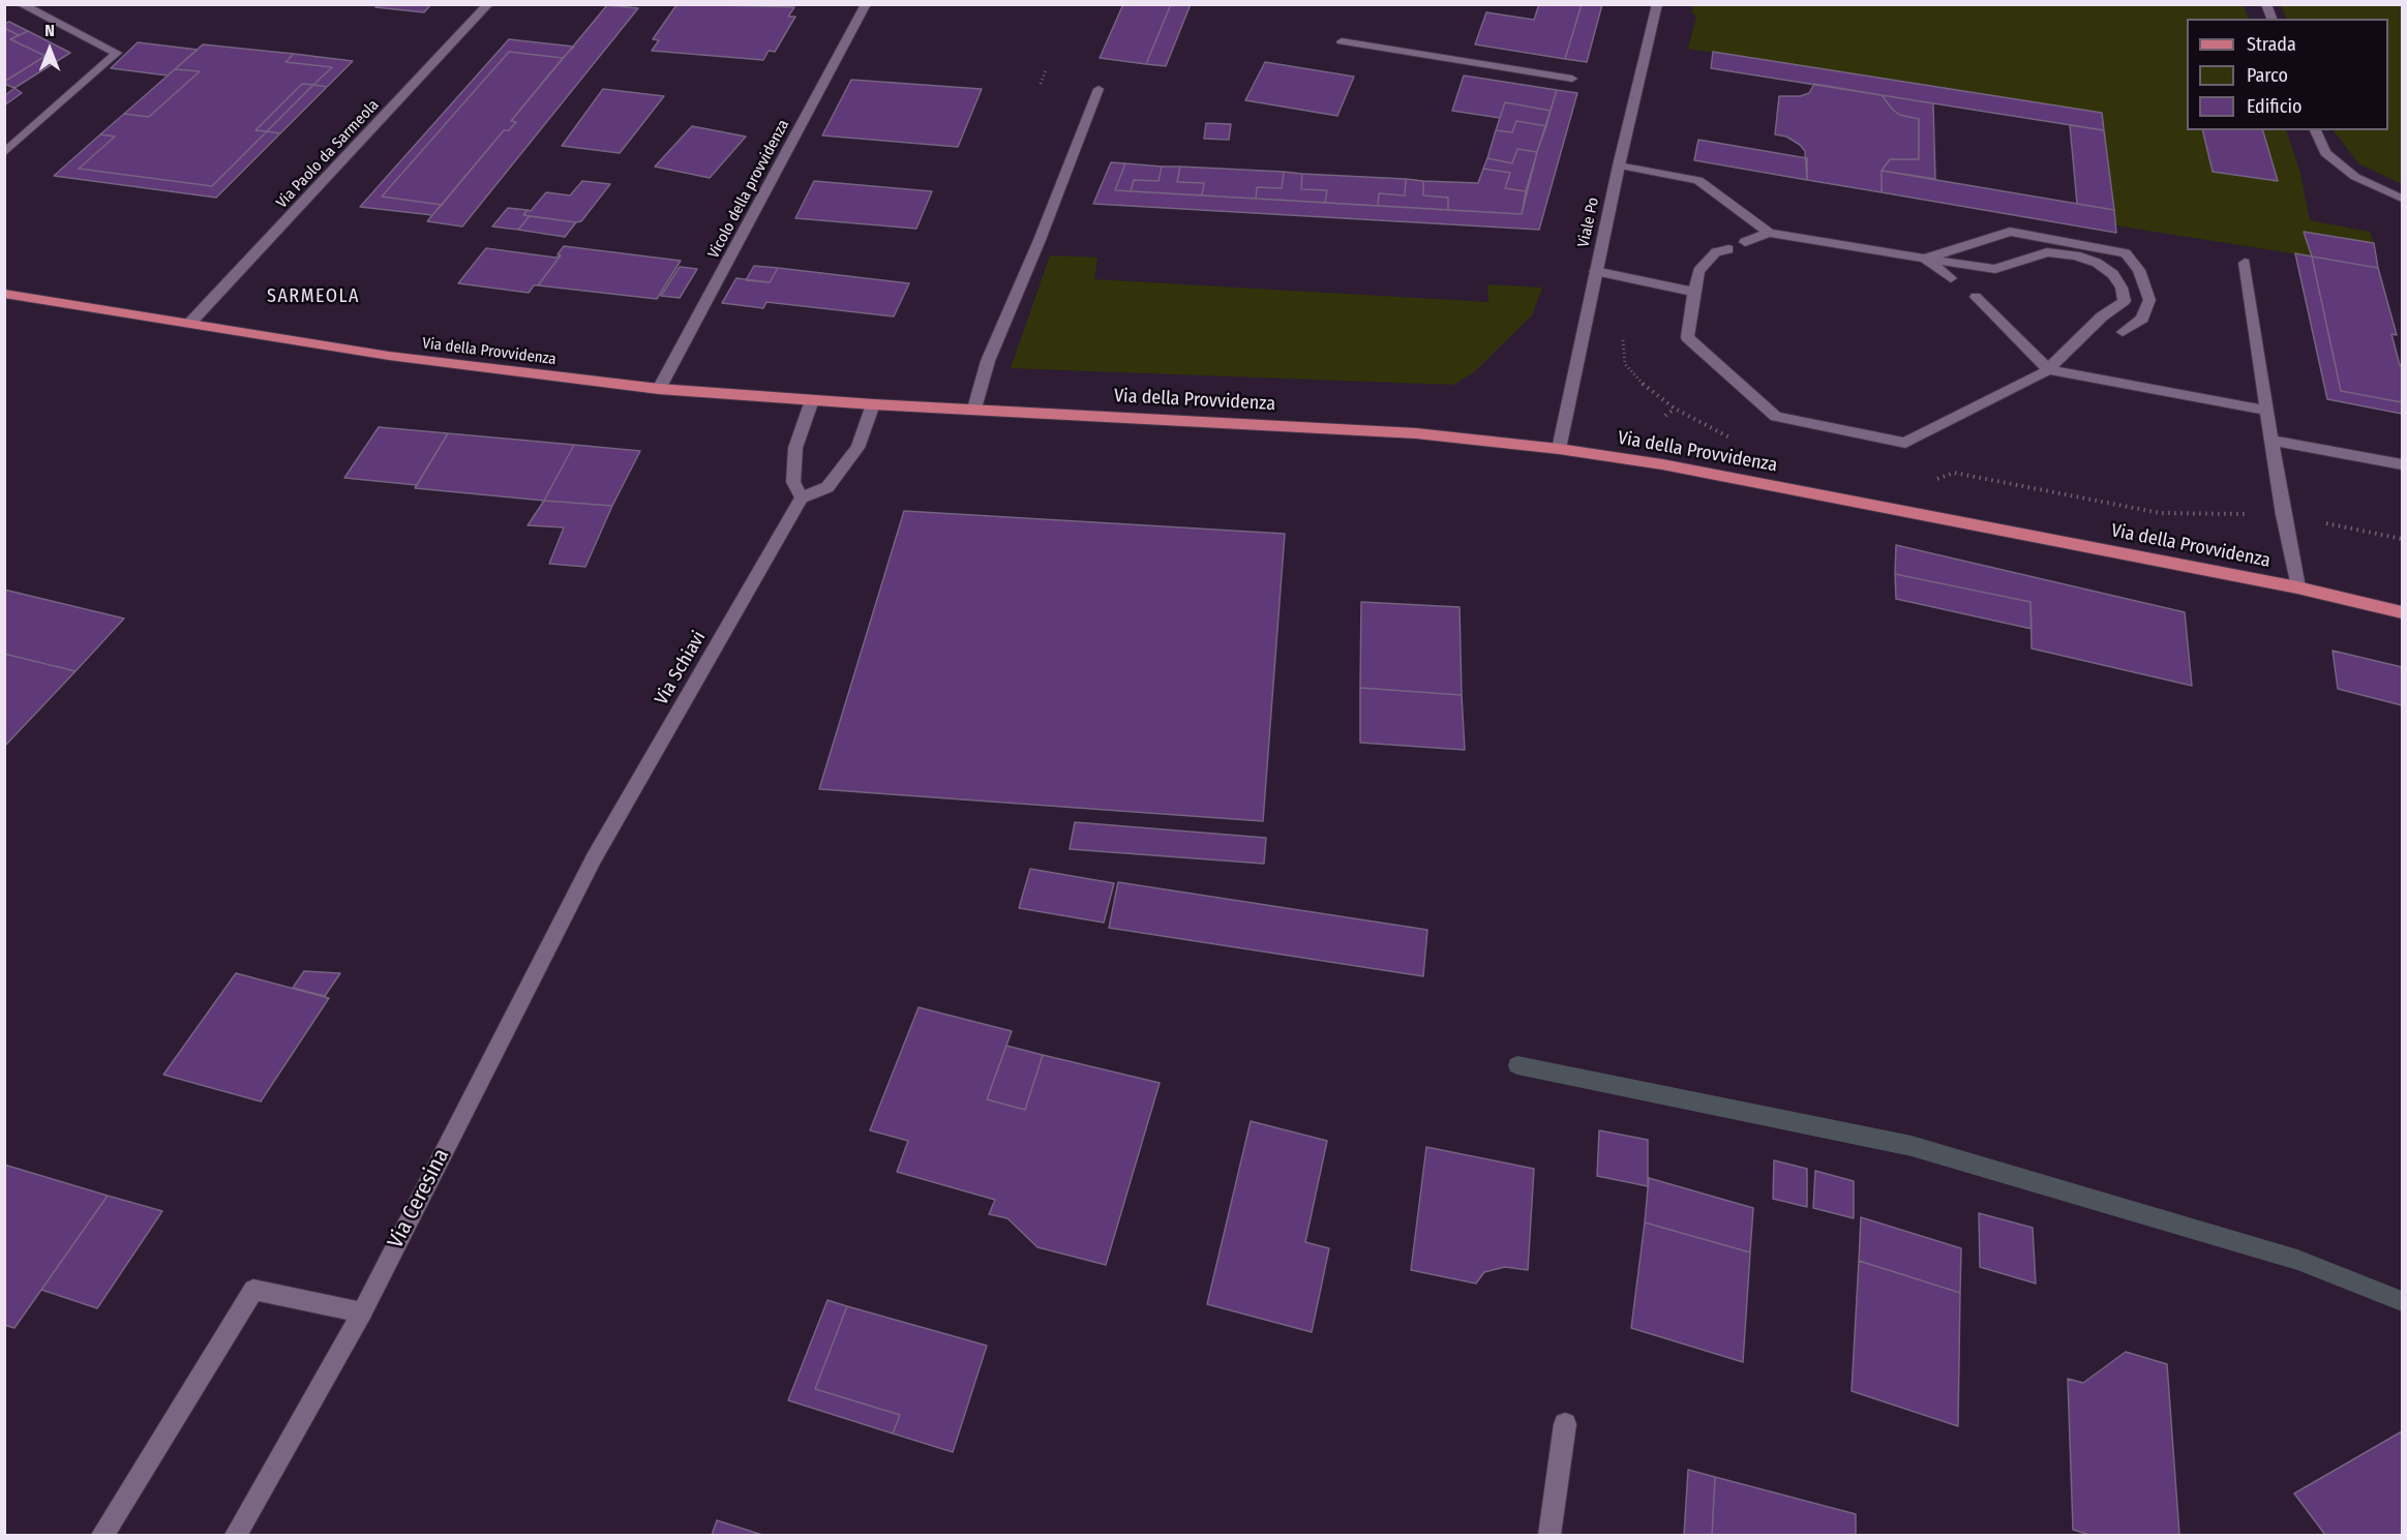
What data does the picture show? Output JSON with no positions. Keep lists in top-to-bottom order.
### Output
{
  "streets": {
    "main road": ["Via della Provvidenza"],
    "street": [
      "Via Paolo da Sarmeola",
      "Vicolo della provvidenza",
      "Viale Po",
      "Via Schiavi",
      "Via Ceresina"
    ]
  },
  "crossings": [
    ["Via Paolo da Sarmeola", "Via della Provvidenza"],
    ["Vicolo della provvidenza", "Via della Provvidenza"],
    ["Viale Po", "Via della Provvidenza"],
    ["Via Schiavi", "Via Ceresina"]
  ],
  "districts": ["SARMEOLA"],
  "legend": ["Strada", "Parco", "Edificio"],
  "north": "top"
}
